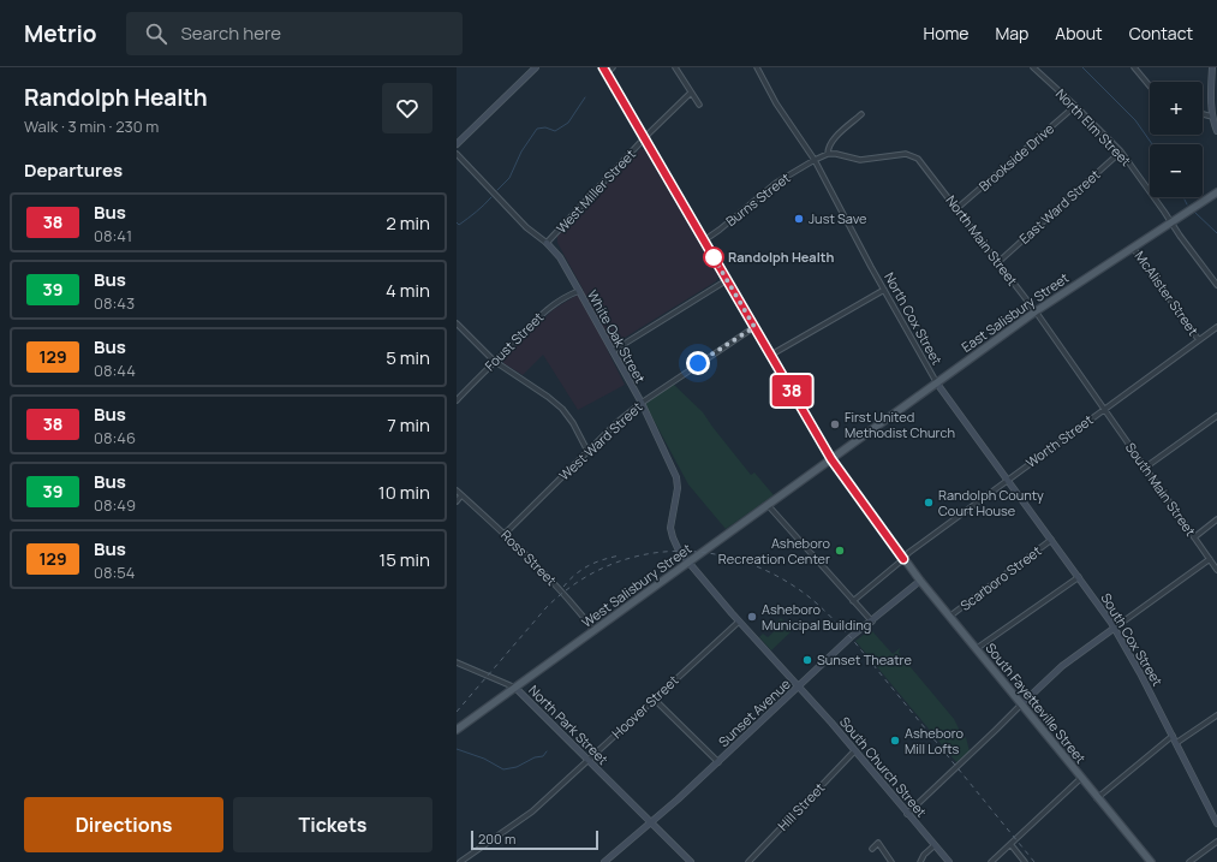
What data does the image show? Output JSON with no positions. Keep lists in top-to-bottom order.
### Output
{
  "streets": {
    "main road": [
      "East Salisbury Street",
      "North Cox Street",
      "White Oak Street",
      "West Salisbury Street",
      "South Cox Street",
      "South Fayetteville Street",
      "Sunset Avenue",
      "North Park Street",
      "South Church Street"
    ],
    "street": [
      "North Elm Street",
      "Brookside Drive",
      "West Miller Street",
      "Burns Street",
      "East Ward Street",
      "North Main Street",
      "McAlister Street",
      "Foust Street",
      "West Ward Street",
      "Worth Street",
      "South Main Street",
      "Ross Street",
      "Scarboro Street",
      "Hoover Street",
      "Hill Street"
    ]
  },
  "crossings": [
    ["North Elm Street", "Brookside Drive"],
    ["North Elm Street", "East Ward Street"],
    ["North Elm Street", "East Salisbury Street"],
    ["Brookside Drive", "North Main Street"],
    ["West Miller Street", "White Oak Street"],
    ["West Miller Street", "South Fayetteville Street"],
    ["Burns Street", "North Main Street"],
    ["Burns Street", "North Cox Street"],
    ["Burns Street", "South Fayetteville Street"],
    ["East Ward Street", "North Main Street"],
    ["North Main Street", "East Salisbury Street"],
    ["North Main Street", "Worth Street"],
    ["North Main Street", "South Main Street"],
    ["McAlister Street", "East Salisbury Street"],
    ["McAlister Street", "Worth Street"],
    ["East Salisbury Street", "North Cox Street"],
    ["East Salisbury Street", "West Salisbury Street"],
    ["East Salisbury Street", "South Fayetteville Street"],
    ["North Cox Street", "Worth Street"],
    ["North Cox Street", "South Cox Street"],
    ["White Oak Street", "Foust Street"],
    ["White Oak Street", "West Ward Street"],
    ["White Oak Street", "West Salisbury Street"],
    ["White Oak Street", "Hoover Street"],
    ["White Oak Street", "South Church Street"],
    ["West Ward Street", "Ross Street"],
    ["West Ward Street", "South Fayetteville Street"],
    ["Worth Street", "South Main Street"],
    ["Worth Street", "South Cox Street"],
    ["Worth Street", "South Fayetteville Street"],
    ["Ross Street", "West Salisbury Street"],
    ["Scarboro Street", "South Cox Street"],
    ["Scarboro Street", "South Fayetteville Street"],
    ["West Salisbury Street", "South Fayetteville Street"],
    ["West Salisbury Street", "North Park Street"],
    ["South Fayetteville Street", "Sunset Avenue"],
    ["Hoover Street", "North Park Street"],
    ["Hoover Street", "South Church Street"],
    ["Sunset Avenue", "North Park Street"],
    ["Sunset Avenue", "South Church Street"],
    ["South Church Street", "Hill Street"]
  ],
  "places": [
    "Just Save",
    "Randolph Health",
    "First United Methodist Church",
    "Randolph County Court House",
    "Asheboro Recreation Center",
    "Asheboro Municipal Building",
    "Sunset Theatre",
    "Asheboro Mill Lofts"
  ],
  "lines": ["bus line 38"],
  "scale_bar": "200 m",
  "page": {
    "header": "Metrio",
    "search": "Search here",
    "nav": [
      "Home",
      "Map",
      "About",
      "Contact"
    ],
    "heading": [
      ["Randolph Health", "Walk · 3 min · 230 m"],
      "Departures"
    ],
    "on_map": "38",
    "map_buttons": ["+", "−"],
    "list": [
      {
        "mark": "38",
        "name": "Bus",
        "note": "08:41",
        "value": "2 min"
      },
      {
        "mark": "39",
        "name": "Bus",
        "note": "08:43",
        "value": "4 min"
      },
      {
        "mark": "129",
        "name": "Bus",
        "note": "08:44",
        "value": "5 min"
      },
      {
        "mark": "38",
        "name": "Bus",
        "note": "08:46",
        "value": "7 min"
      },
      {
        "mark": "39",
        "name": "Bus",
        "note": "08:49",
        "value": "10 min"
      },
      {
        "mark": "129",
        "name": "Bus",
        "note": "08:54",
        "value": "15 min"
      }
    ],
    "buttons": ["Directions", "Tickets"],
    "scale": "200 m"
  }
}
